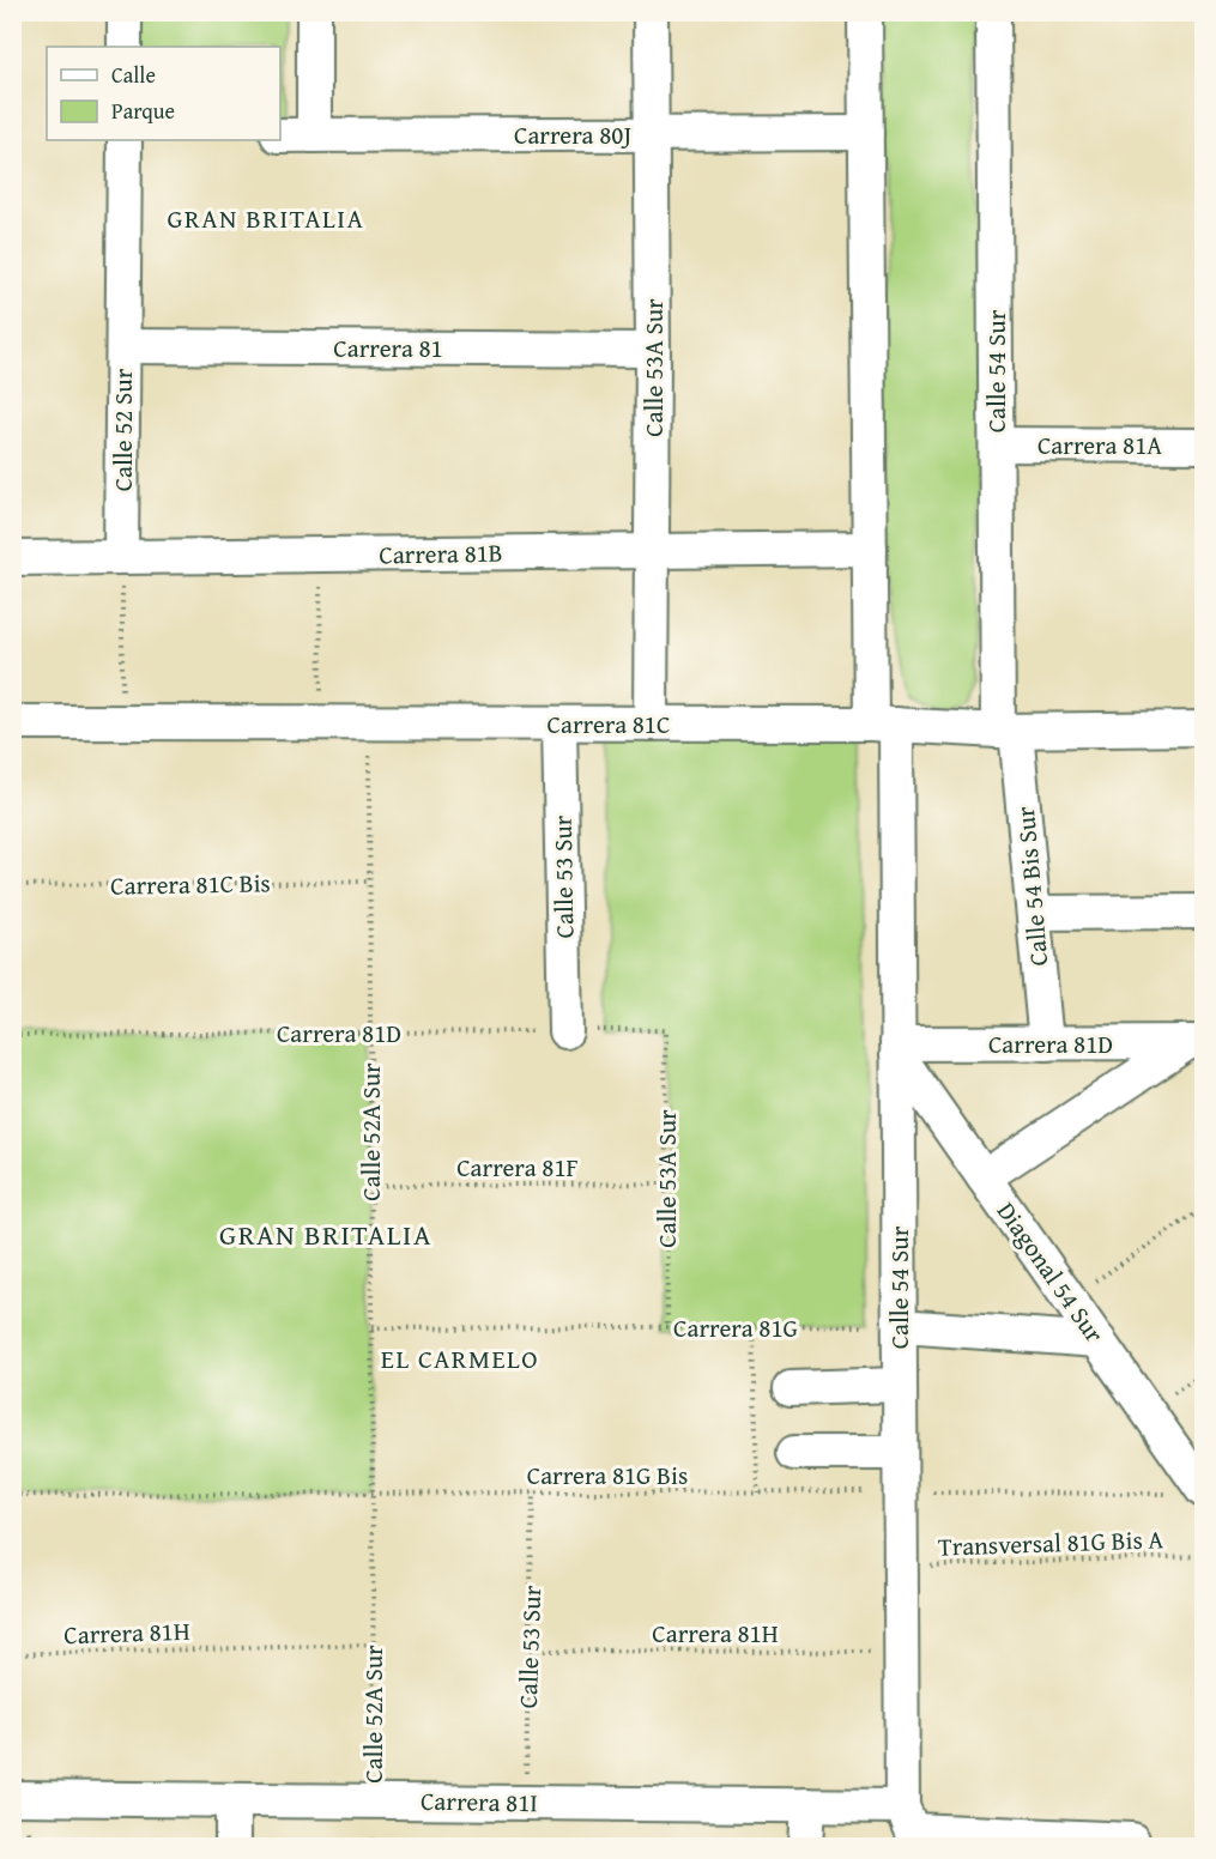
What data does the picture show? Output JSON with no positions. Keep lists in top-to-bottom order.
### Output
{
  "streets": {
    "street": [
      "Carrera 80J",
      "Carrera 81",
      "Calle 53A Sur",
      "Calle 54 Sur",
      "Calle 52 Sur",
      "Carrera 81A",
      "Carrera 81B",
      "Carrera 81C",
      "Calle 53 Sur",
      "Calle 54 Bis Sur",
      "Carrera 81D",
      "Diagonal 54 Sur",
      "Carrera 81I"
    ],
    "path": [
      "Carrera 81C Bis",
      "Calle 52A Sur",
      "Carrera 81F",
      "Carrera 81G",
      "Carrera 81G Bis",
      "Transversal 81G Bis A",
      "Carrera 81H"
    ]
  },
  "crossings": [
    ["Carrera 80J", "Calle 53A Sur"],
    ["Carrera 80J", "Calle 54 Sur"],
    ["Carrera 81", "Calle 53A Sur"],
    ["Carrera 81", "Calle 52 Sur"],
    ["Calle 53A Sur", "Carrera 81B"],
    ["Calle 53A Sur", "Carrera 81C"],
    ["Calle 53A Sur", "Carrera 81D"],
    ["Calle 53A Sur", "Carrera 81F"],
    ["Calle 53A Sur", "Carrera 81G"],
    ["Calle 54 Sur", "Carrera 81A"],
    ["Calle 54 Sur", "Carrera 81B"],
    ["Calle 54 Sur", "Carrera 81C"],
    ["Calle 54 Sur", "Calle 54 Bis Sur"],
    ["Calle 54 Sur", "Carrera 81D"],
    ["Calle 54 Sur", "Diagonal 54 Sur"],
    ["Calle 54 Sur", "Carrera 81G"],
    ["Calle 54 Sur", "Carrera 81G Bis"],
    ["Calle 54 Sur", "Transversal 81G Bis A"],
    ["Calle 54 Sur", "Carrera 81H"],
    ["Calle 54 Sur", "Carrera 81I"],
    ["Calle 52 Sur", "Carrera 81B"],
    ["Carrera 81C", "Calle 53 Sur"],
    ["Carrera 81C", "Calle 54 Bis Sur"],
    ["Carrera 81C", "Calle 52A Sur"],
    ["Calle 53 Sur", "Carrera 81D"],
    ["Calle 53 Sur", "Carrera 81G Bis"],
    ["Calle 53 Sur", "Carrera 81H"],
    ["Calle 53 Sur", "Carrera 81I"],
    ["Carrera 81C Bis", "Calle 52A Sur"],
    ["Calle 54 Bis Sur", "Carrera 81D"],
    ["Carrera 81D", "Calle 52A Sur"],
    ["Carrera 81D", "Diagonal 54 Sur"],
    ["Calle 52A Sur", "Carrera 81F"],
    ["Calle 52A Sur", "Carrera 81G"],
    ["Calle 52A Sur", "Carrera 81G Bis"],
    ["Calle 52A Sur", "Carrera 81H"],
    ["Calle 52A Sur", "Carrera 81I"],
    ["Diagonal 54 Sur", "Carrera 81G Bis"]
  ],
  "districts": ["GRAN BRITALIA", "GRAN BRITALIA", "EL CARMELO"],
  "legend": ["Calle", "Parque"]
}
